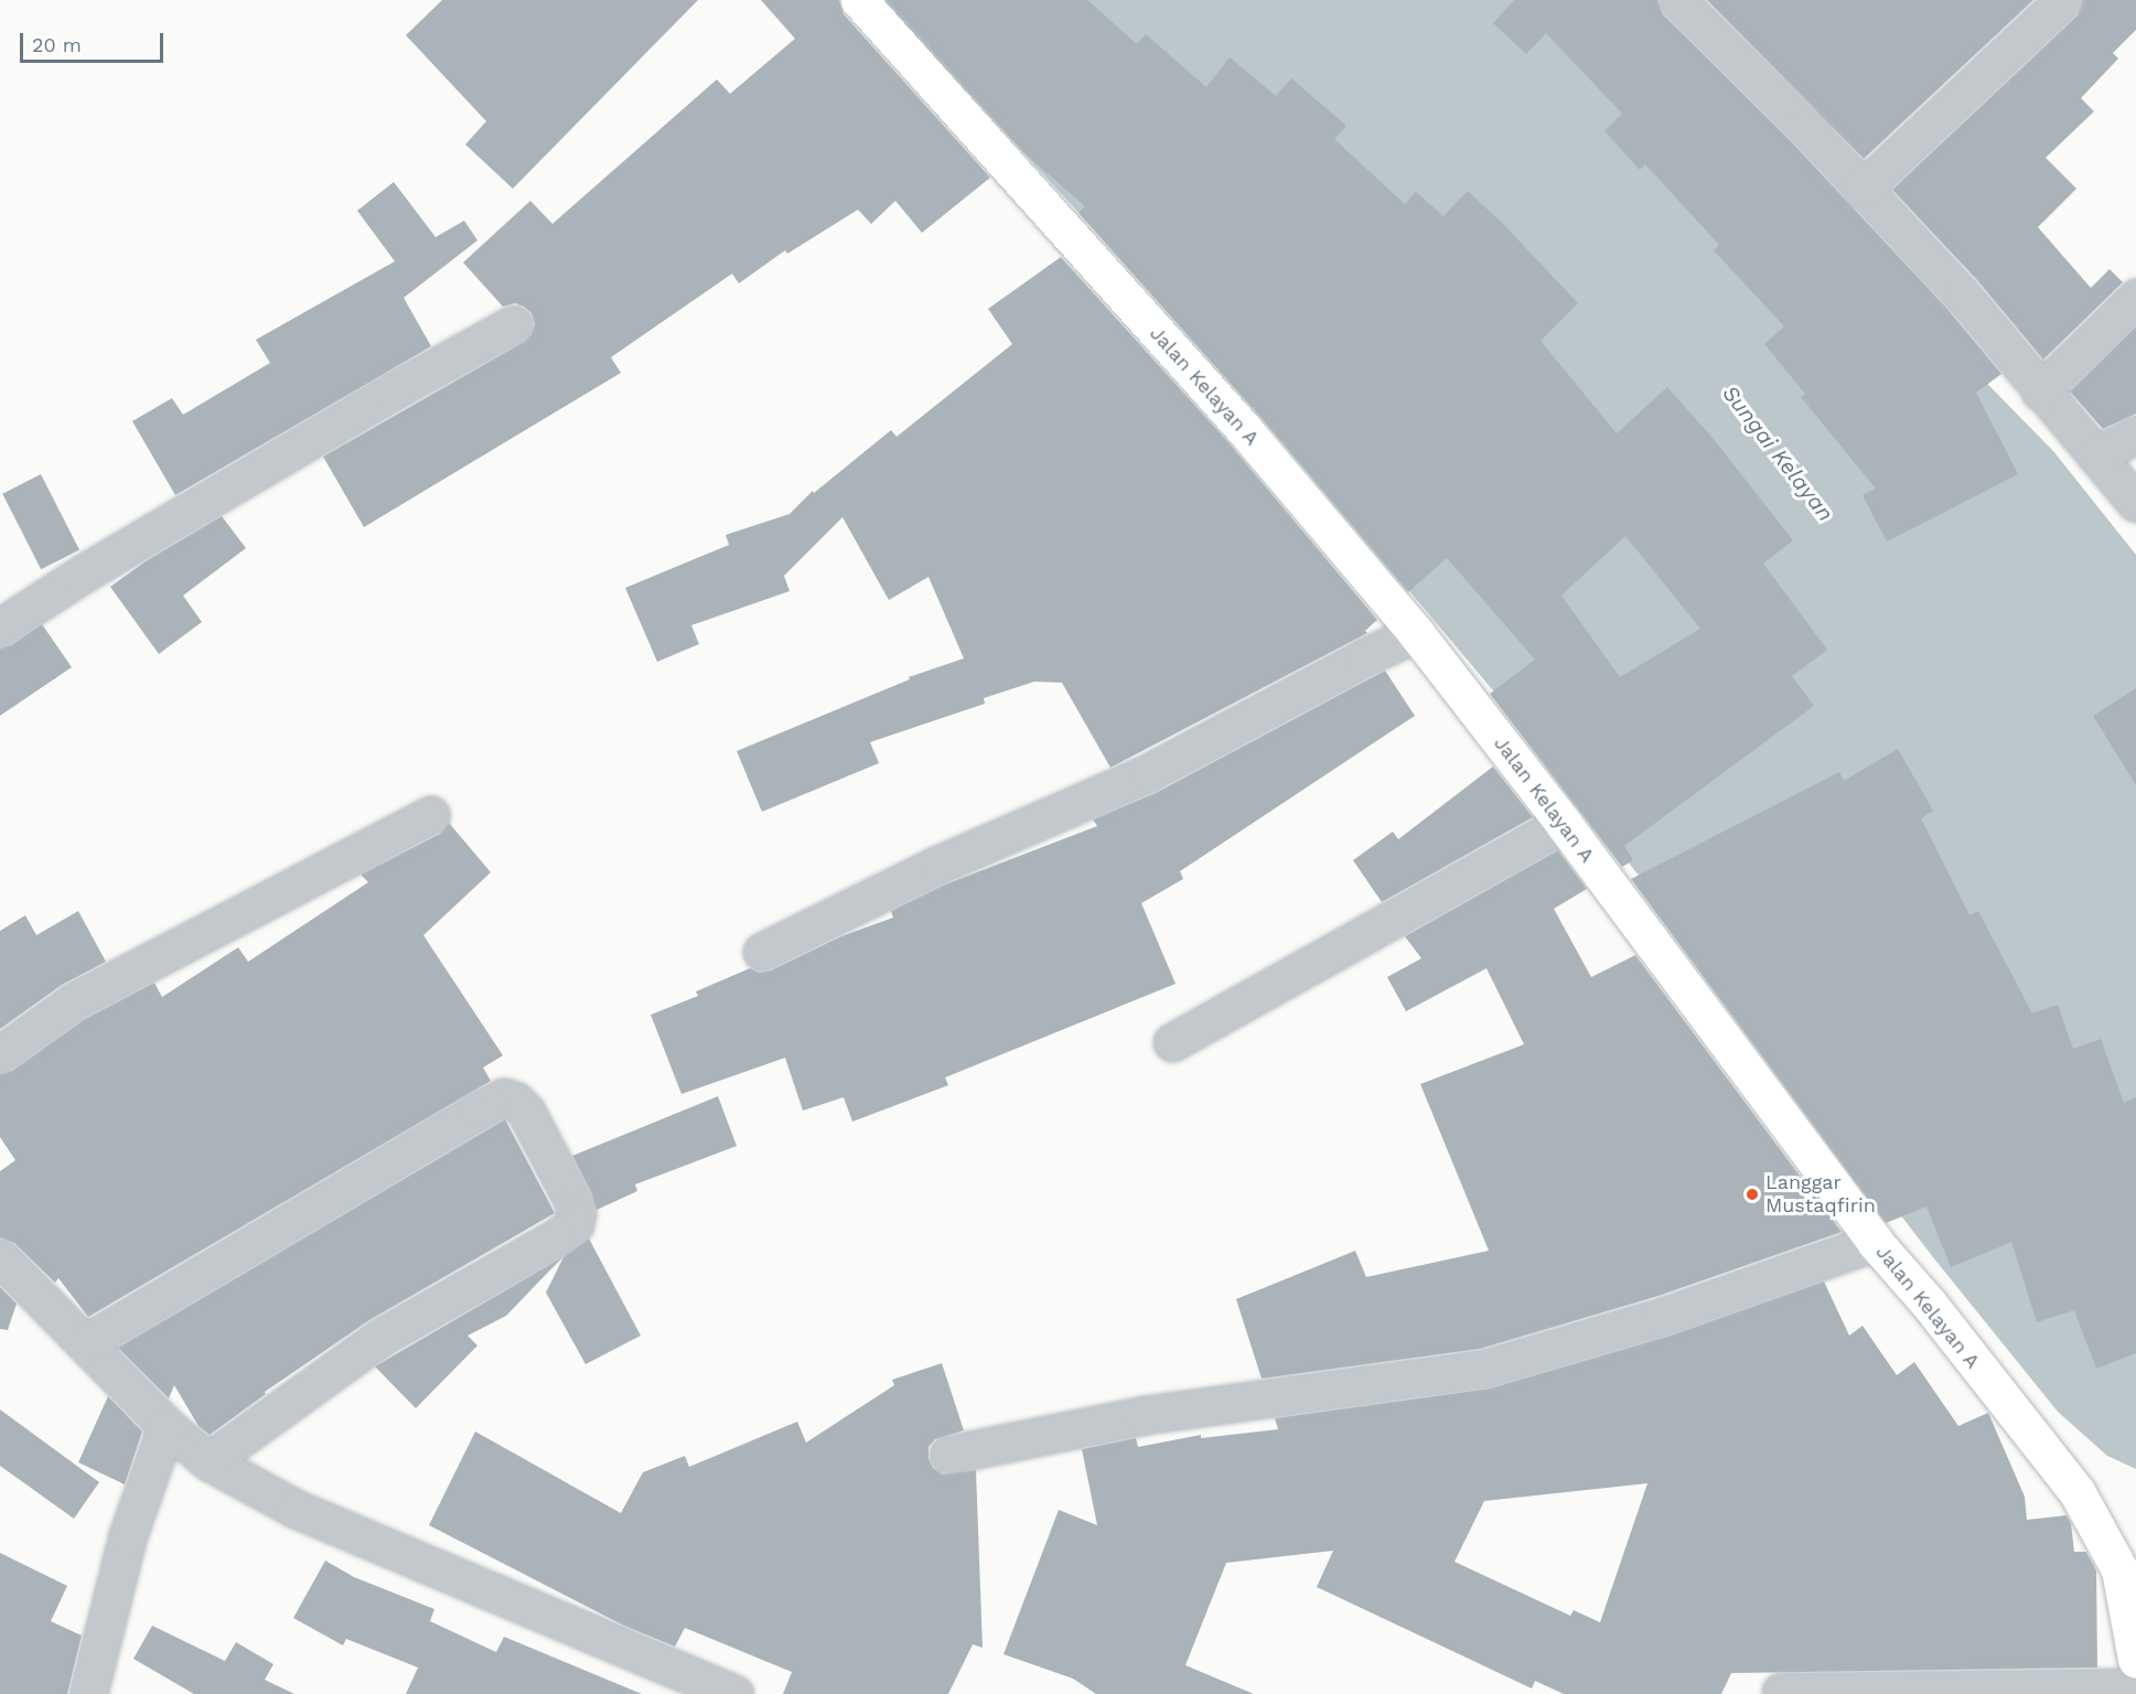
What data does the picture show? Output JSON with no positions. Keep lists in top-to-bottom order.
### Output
{
  "streets": {
    "street": ["Jalan Kelayan A"]
  },
  "water": ["Sungai Kelayan"],
  "places": ["Langgar Mustaqfirin"],
  "scale_bar": "20 m"
}
